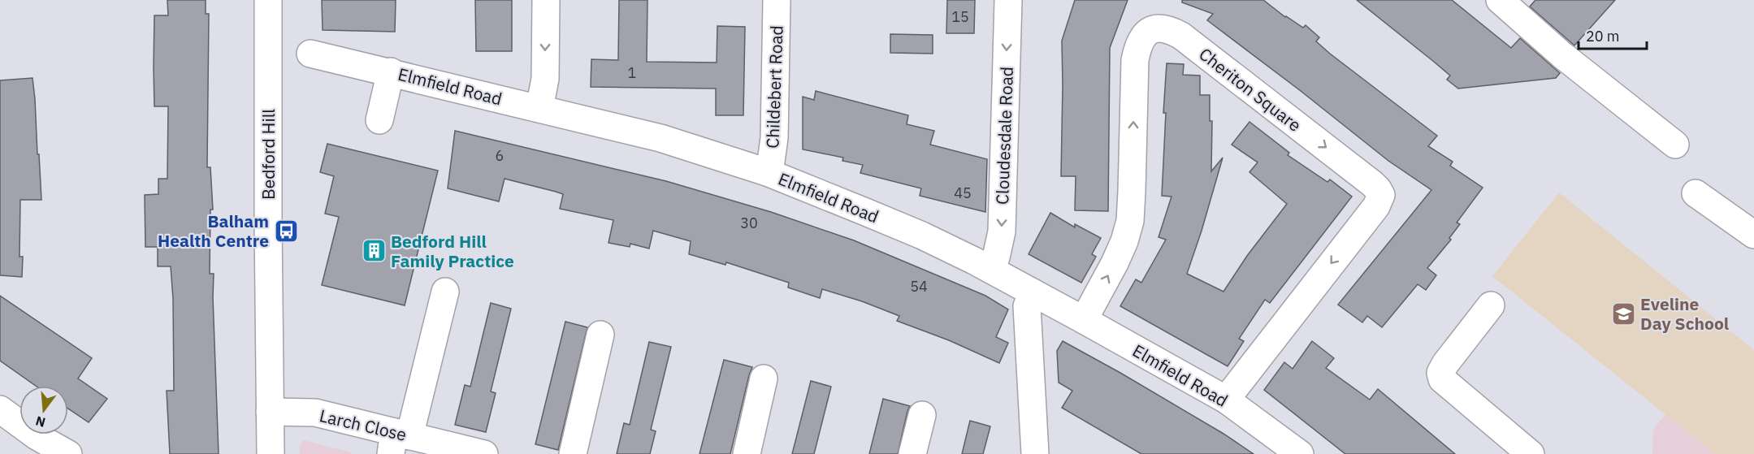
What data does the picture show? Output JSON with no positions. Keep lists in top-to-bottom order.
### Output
{
  "streets": {
    "street": [
      "Elmfield Road",
      "Childebert Road",
      "Cheriton Square",
      "Cloudesdale Road",
      "Bedford Hill",
      "Larch Close"
    ]
  },
  "crossings": [
    ["Elmfield Road", "Childebert Road"],
    ["Elmfield Road", "Cheriton Square"],
    ["Elmfield Road", "Cloudesdale Road"],
    ["Bedford Hill", "Larch Close"]
  ],
  "one_way": ["Cloudesdale Road"],
  "places": {
    "bus stop": ["Balham Health Centre"],
    "building": ["Bedford Hill Family Practice"],
    "school or university": ["Eveline Day School"]
  },
  "house_numbers": [
    "15",
    "1",
    "6",
    "45",
    "30",
    "54"
  ],
  "scale_bar": "20 m",
  "north": "bottom"
}
